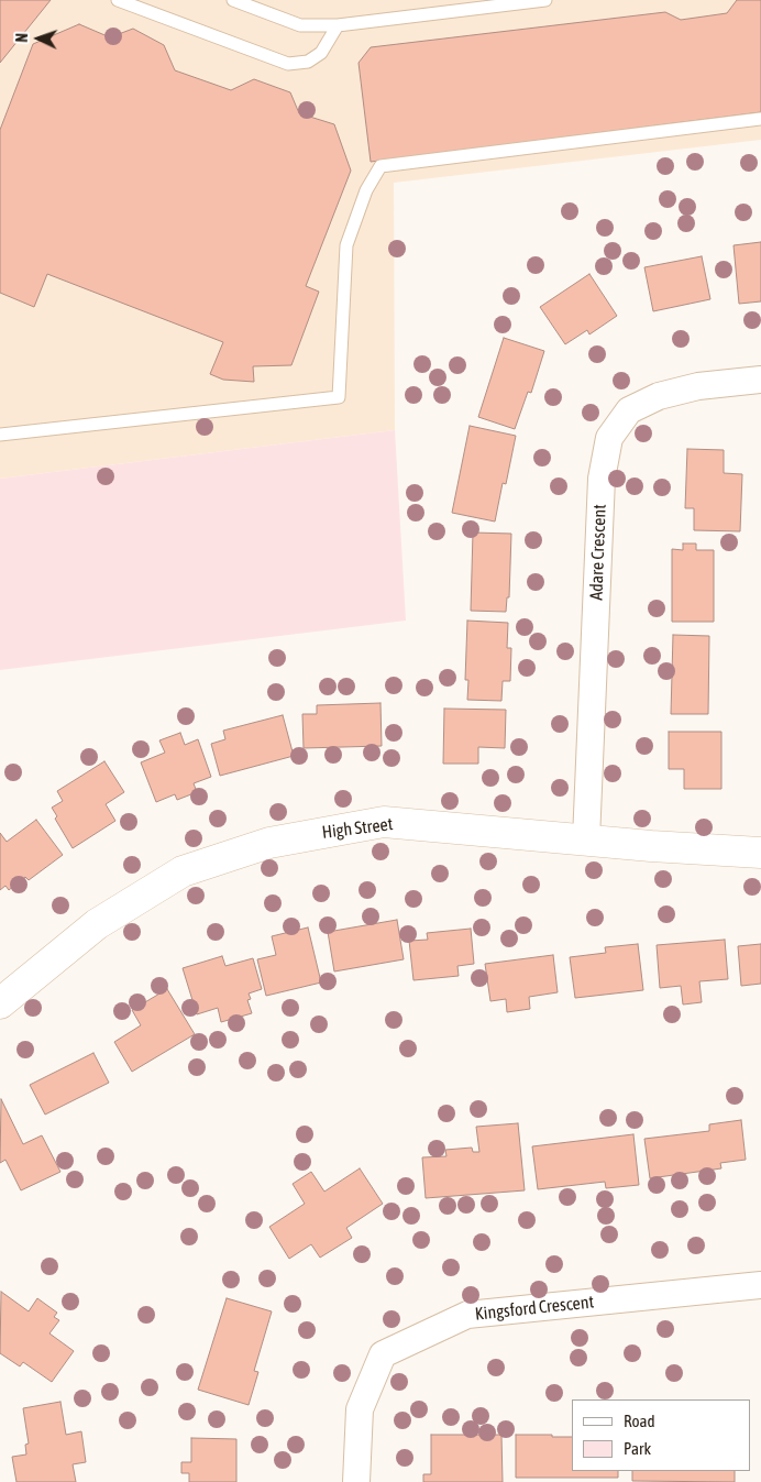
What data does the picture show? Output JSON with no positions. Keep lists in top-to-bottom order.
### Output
{
  "streets": {
    "street": ["Adare Crescent", "High Street", "Kingsford Crescent"]
  },
  "crossings": [
    ["Adare Crescent", "High Street"]
  ],
  "legend": ["Road", "Park"],
  "north": "left"
}
